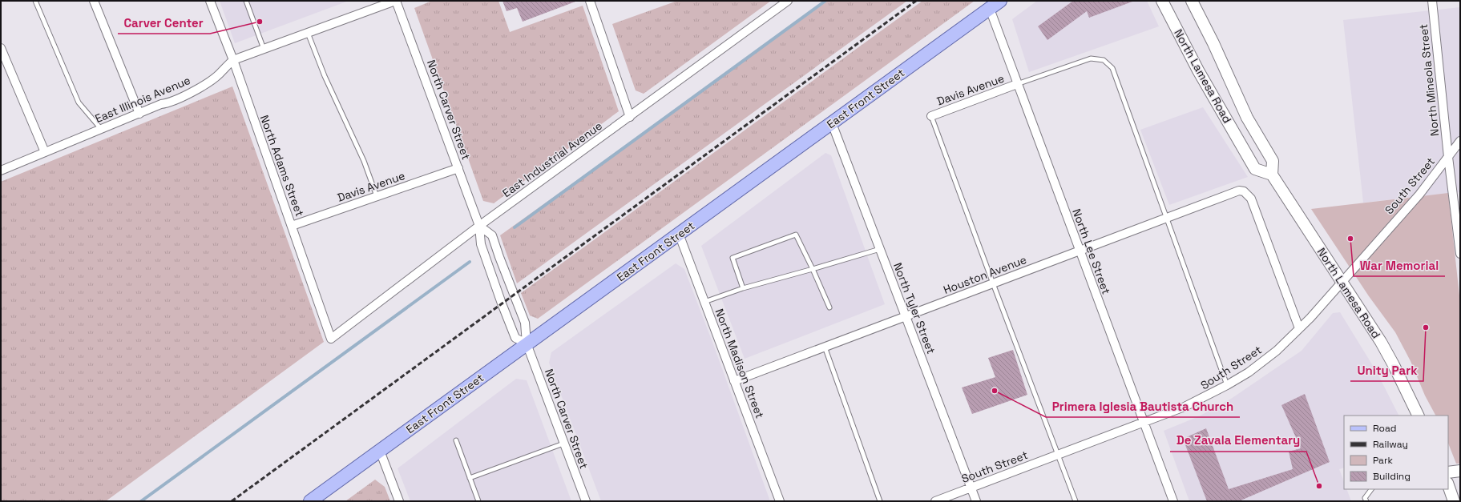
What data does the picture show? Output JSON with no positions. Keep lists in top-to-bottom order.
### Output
{
  "streets": {
    "main road": ["North Lamesa Road", "East Front Street"],
    "street": [
      "North Mineola Street",
      "Davis Avenue",
      "East Illinois Avenue",
      "North Carver Street",
      "East Industrial Avenue",
      "North Adams Street",
      "South Street",
      "North Lee Street",
      "Houston Avenue",
      "North Tyler Street",
      "North Madison Street"
    ]
  },
  "crossings": [
    ["North Lamesa Road", "South Street"],
    ["North Mineola Street", "South Street"],
    ["Davis Avenue", "North Carver Street"],
    ["Davis Avenue", "North Adams Street"],
    ["Davis Avenue", "North Lee Street"],
    ["East Front Street", "North Carver Street"],
    ["East Front Street", "North Lee Street"],
    ["East Front Street", "North Tyler Street"],
    ["East Front Street", "North Madison Street"],
    ["East Illinois Avenue", "North Carver Street"],
    ["East Illinois Avenue", "North Adams Street"],
    ["North Carver Street", "East Industrial Avenue"],
    ["East Industrial Avenue", "North Adams Street"],
    ["South Street", "North Lee Street"],
    ["South Street", "Houston Avenue"],
    ["South Street", "North Tyler Street"],
    ["North Lee Street", "Houston Avenue"],
    ["Houston Avenue", "North Tyler Street"],
    ["Houston Avenue", "North Madison Street"]
  ],
  "places": [
    "Carver Center",
    "War Memorial",
    "Unity Park",
    "Primera Iglesia Bautista Church",
    "De Zavala Elementary"
  ],
  "legend": [
    "Road",
    "Railway",
    "Park",
    "Building"
  ]
}
